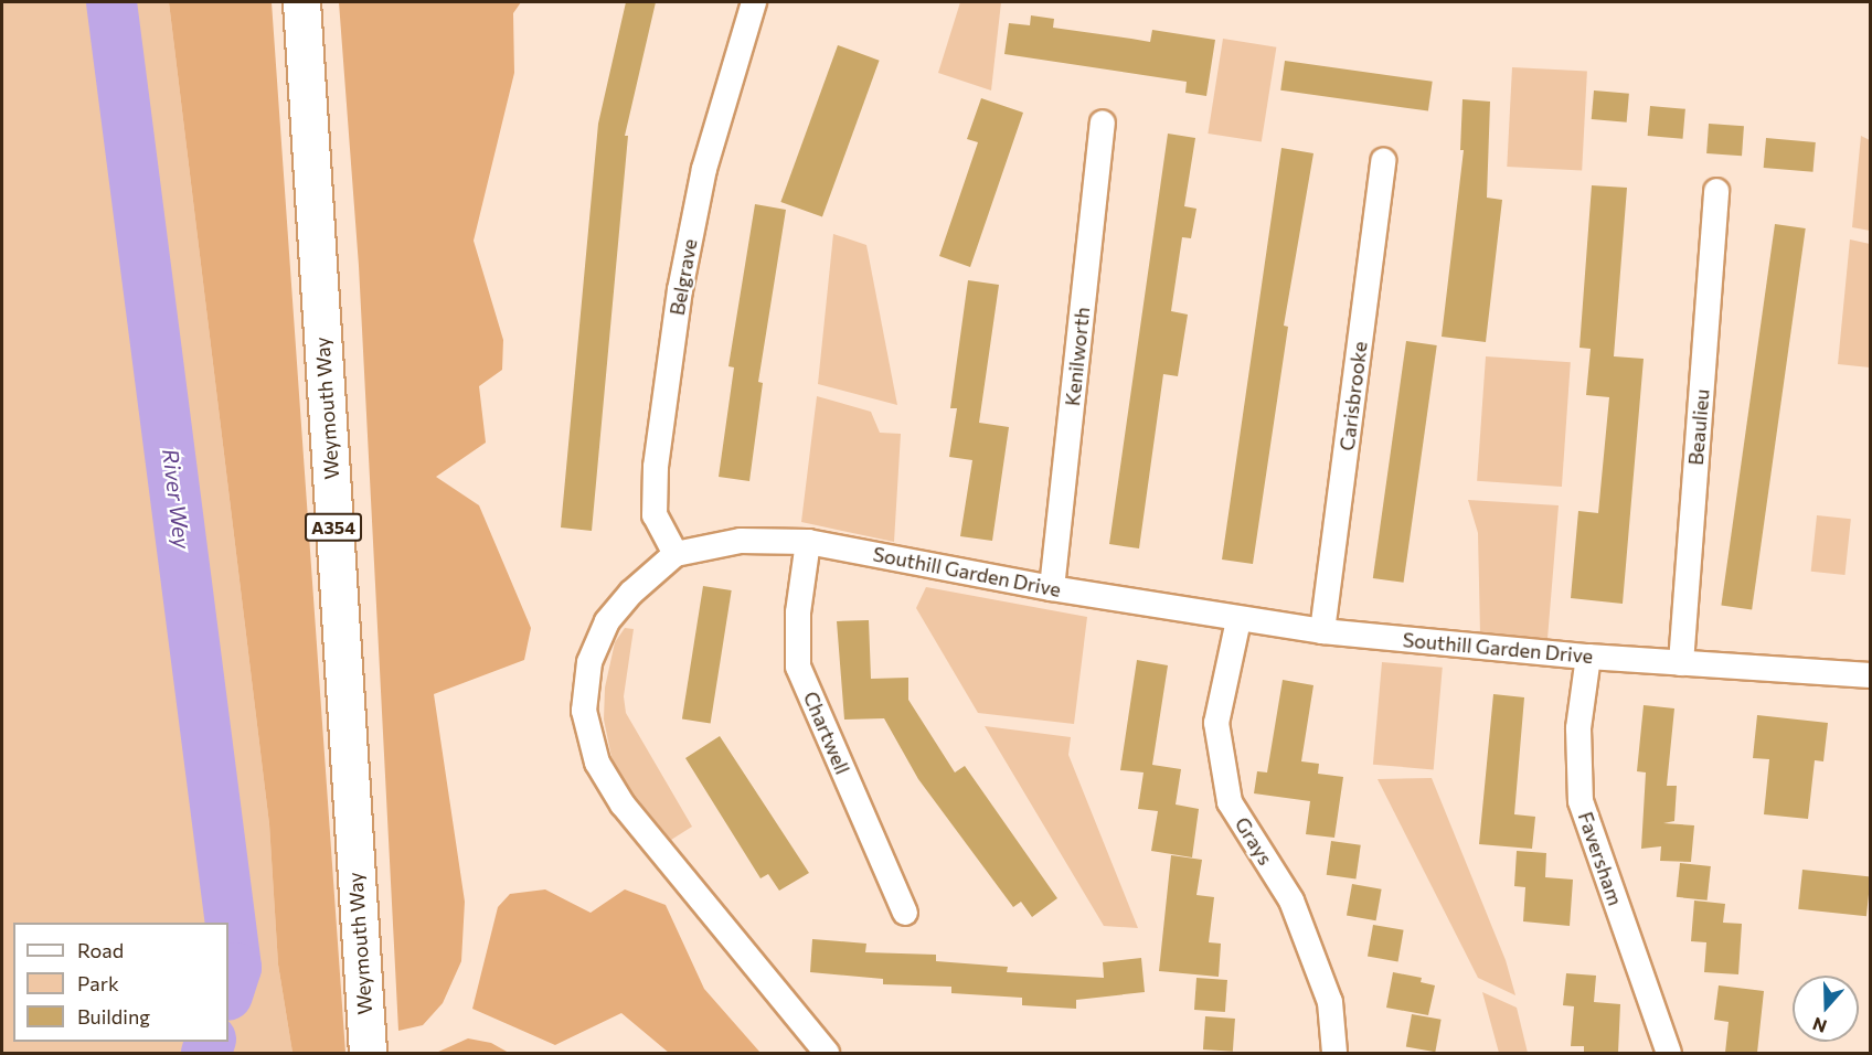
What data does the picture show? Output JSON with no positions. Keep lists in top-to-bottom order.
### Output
{
  "streets": {
    "highway": ["Weymouth Way", "A354"],
    "street": [
      "Belgrave",
      "Kenilworth",
      "Carisbrooke",
      "Beaulieu",
      "Southill Garden Drive",
      "Chartwell",
      "Grays",
      "Faversham"
    ]
  },
  "crossings": [
    ["Belgrave", "Southill Garden Drive"],
    ["Kenilworth", "Southill Garden Drive"],
    ["Carisbrooke", "Southill Garden Drive"],
    ["Beaulieu", "Southill Garden Drive"],
    ["Southill Garden Drive", "Chartwell"],
    ["Southill Garden Drive", "Grays"],
    ["Southill Garden Drive", "Faversham"]
  ],
  "water": ["River Wey"],
  "legend": ["Road", "Park", "Building"],
  "north": "bottom"
}
